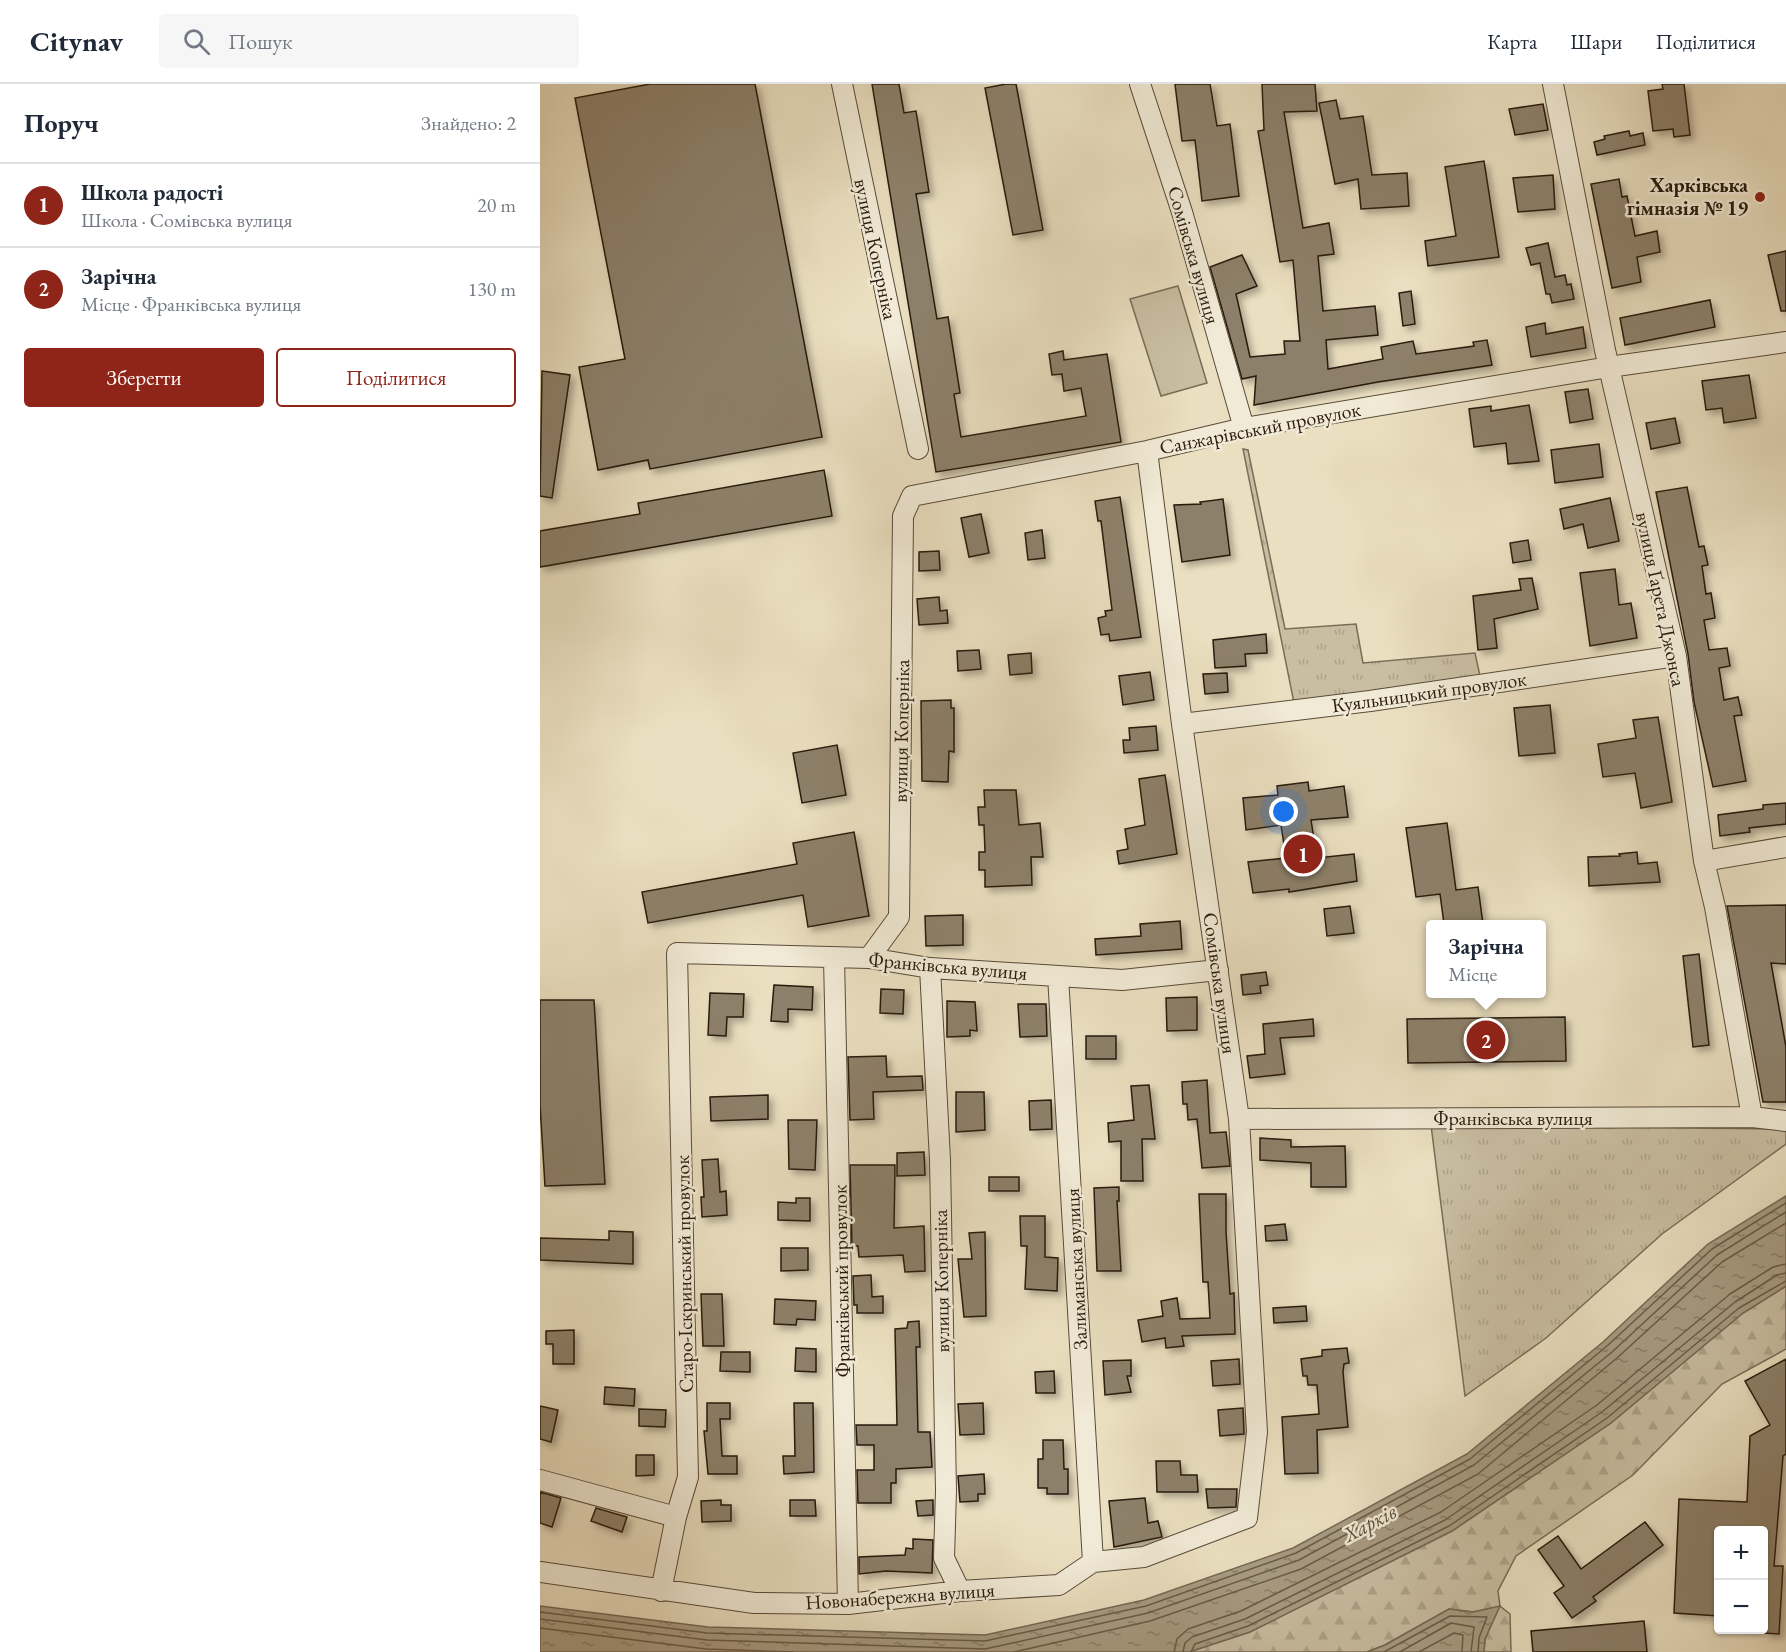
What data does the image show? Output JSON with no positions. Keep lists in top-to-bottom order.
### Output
{
  "streets": {
    "street": [
      "вулиця Коперніка",
      "Сомівська вулиця",
      "Санжарівський провулок",
      "вулиця Ґарета Джонса",
      "Куяльницький провулок",
      "Франківська вулиця",
      "Залиманська вулиця",
      "Старо-Іскринський провулок",
      "Франківський провулок",
      "Новонабережна вулиця"
    ]
  },
  "crossings": [
    ["вулиця Коперніка", "Санжарівський провулок"],
    ["вулиця Коперніка", "Франківська вулиця"],
    ["вулиця Коперніка", "Новонабережна вулиця"],
    ["Сомівська вулиця", "Санжарівський провулок"],
    ["Сомівська вулиця", "Куяльницький провулок"],
    ["Сомівська вулиця", "Франківська вулиця"],
    ["Сомівська вулиця", "Новонабережна вулиця"],
    ["Санжарівський провулок", "вулиця Ґарета Джонса"],
    ["вулиця Ґарета Джонса", "Куяльницький провулок"],
    ["вулиця Ґарета Джонса", "Франківська вулиця"],
    ["Франківська вулиця", "Залиманська вулиця"],
    ["Франківська вулиця", "Старо-Іскринський провулок"],
    ["Франківська вулиця", "Франківський провулок"],
    ["Залиманська вулиця", "Новонабережна вулиця"],
    ["Старо-Іскринський провулок", "Новонабережна вулиця"],
    ["Франківський провулок", "Новонабережна вулиця"]
  ],
  "water": ["Харків"],
  "places": ["Харківська гімназія № 19"],
  "page": {
    "header": "Citynav",
    "search": "Пошук",
    "nav": ["Карта", "Шари", "Поділитися"],
    "heading": ["Поруч", "Знайдено: 2"],
    "list": [
      {
        "mark": "1",
        "name": "Школа радості",
        "note": "Школа · Сомівська вулиця",
        "value": "20 m"
      },
      {
        "mark": "2",
        "name": "Зарічна",
        "note": "Місце · Франківська вулиця",
        "value": "130 m"
      }
    ],
    "buttons": ["Зберегти", "Поділитися"],
    "pins": ["1", "2"],
    "popup": ["Зарічна", "Місце"],
    "map_buttons": ["+", "−"]
  }
}
